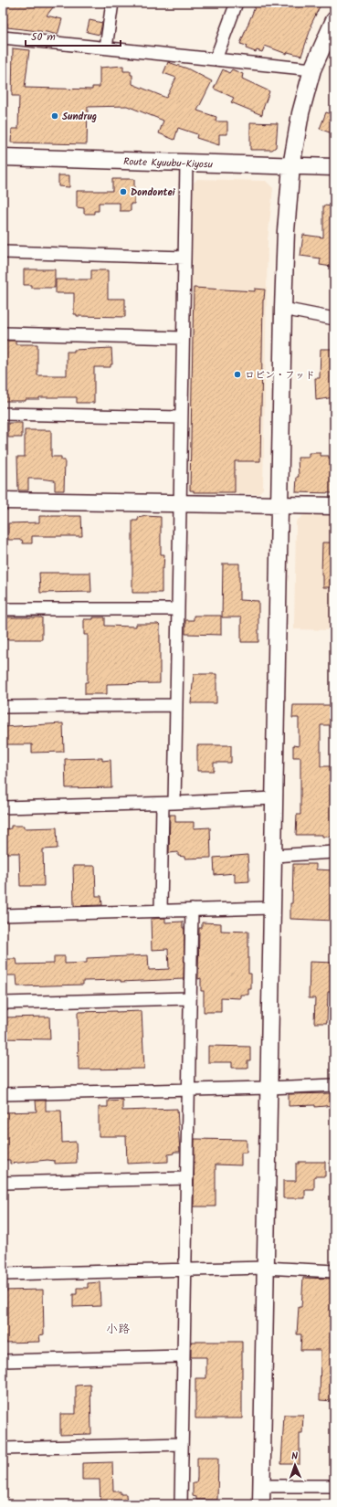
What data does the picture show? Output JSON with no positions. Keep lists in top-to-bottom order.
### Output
{
  "streets": {
    "street": ["Route Kyuubu-Kiyosu"]
  },
  "districts": ["小路"],
  "places": ["Sundrug", "Dondontei", "ロビン・フッド"],
  "scale_bar": "50 m",
  "north": "top"
}
